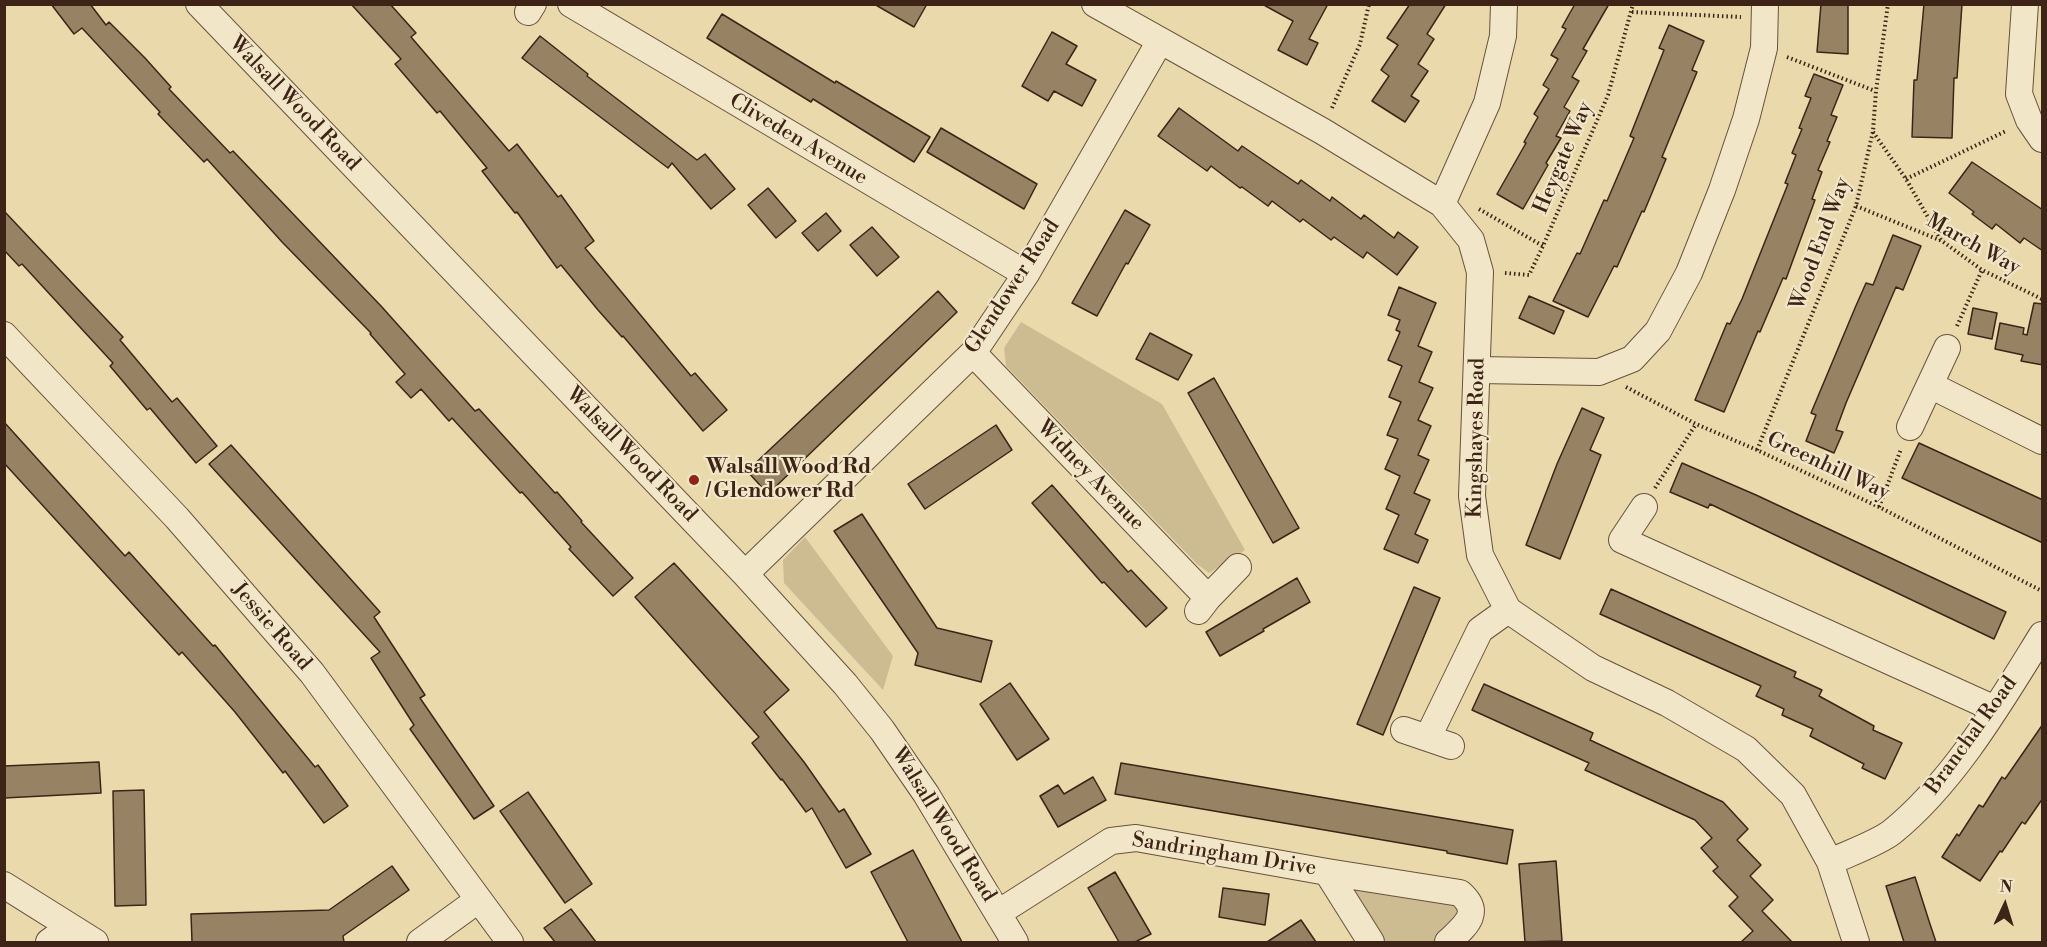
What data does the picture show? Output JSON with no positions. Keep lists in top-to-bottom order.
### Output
{
  "streets": {
    "street": [
      "Walsall Wood Road",
      "Cliveden Avenue",
      "Glendower Road",
      "Kingshayes Road",
      "Widney Avenue",
      "Jessie Road",
      "Branchal Road",
      "Sandringham Drive"
    ],
    "path": [
      "Heygate Way",
      "Wood End Way",
      "March Way",
      "Greenhill Way"
    ]
  },
  "crossings": [
    ["Walsall Wood Road", "Glendower Road"],
    ["Walsall Wood Road", "Sandringham Drive"],
    ["Cliveden Avenue", "Glendower Road"],
    ["Heygate Way", "Kingshayes Road"],
    ["Wood End Way", "March Way"],
    ["Wood End Way", "Greenhill Way"],
    ["Glendower Road", "Kingshayes Road"],
    ["Glendower Road", "Widney Avenue"],
    ["Kingshayes Road", "Branchal Road"]
  ],
  "places": ["Walsall Wood Rd / Glendower Rd"],
  "north": "top"
}
